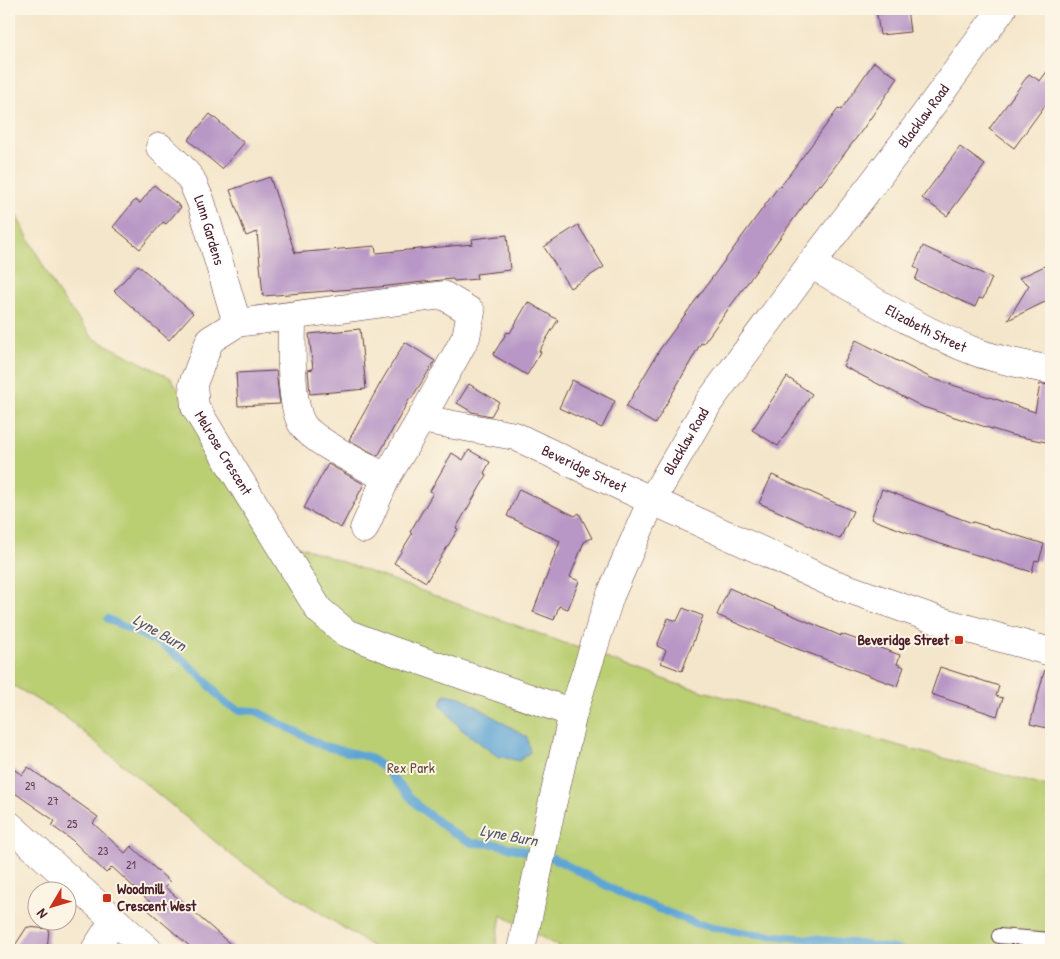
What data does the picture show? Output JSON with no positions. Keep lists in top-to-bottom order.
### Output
{
  "streets": {
    "street": [
      "Blacklaw Road",
      "Lunn Gardens",
      "Elizabeth Street",
      "Melrose Crescent",
      "Beveridge Street"
    ]
  },
  "crossings": [
    ["Blacklaw Road", "Elizabeth Street"],
    ["Blacklaw Road", "Melrose Crescent"],
    ["Blacklaw Road", "Beveridge Street"],
    ["Lunn Gardens", "Melrose Crescent"],
    ["Melrose Crescent", "Beveridge Street"]
  ],
  "water": ["Lyne Burn"],
  "parks": ["Rex Park"],
  "places": {
    "transit": ["Beveridge Street", "Woodmill Crescent West"]
  },
  "house_numbers": [
    "29",
    "27",
    "25",
    "23",
    "21"
  ],
  "north": "bottom left"
}
